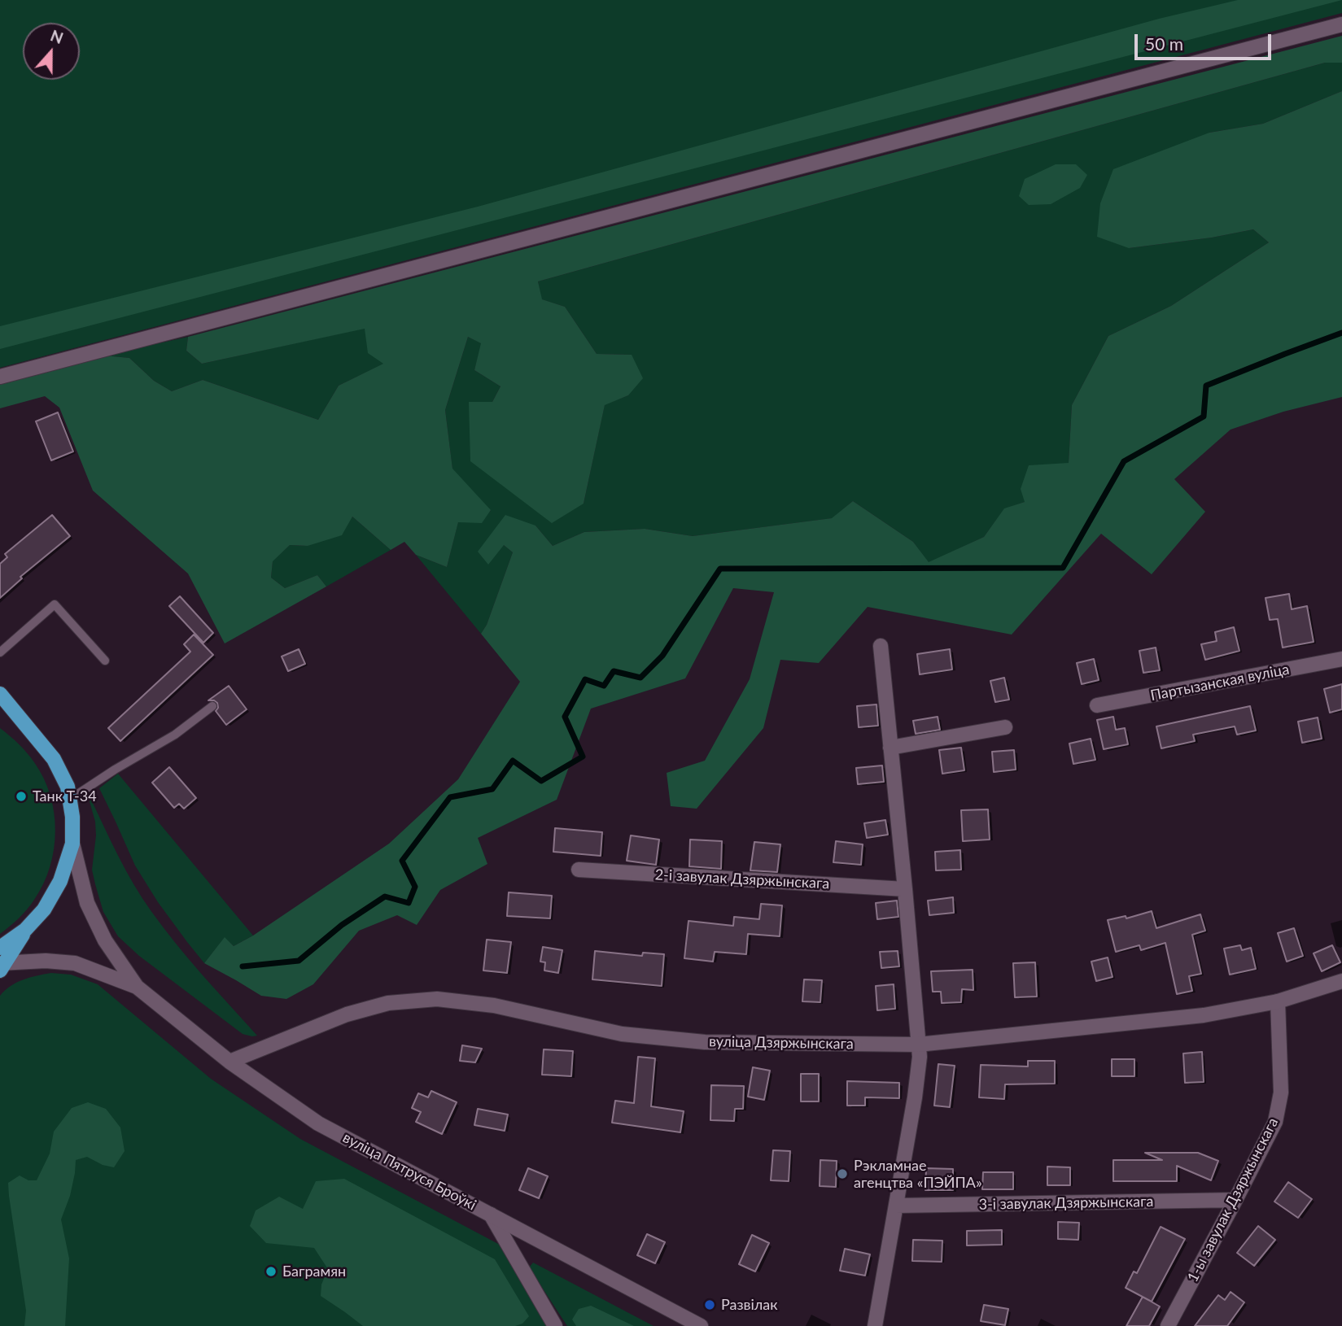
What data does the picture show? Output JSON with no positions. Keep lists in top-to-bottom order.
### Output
{
  "streets": {
    "street": [
      "Партызанская вуліца",
      "2-і завулак Дзяржынскага",
      "вуліца Дзяржынскага",
      "вуліца Пятруся Броўкі",
      "1-ы завулак Дзяржынскага",
      "3-і завулак Дзяржынскага"
    ]
  },
  "crossings": [
    ["вуліца Дзяржынскага", "вуліца Пятруся Броўкі"],
    ["вуліца Дзяржынскага", "1-ы завулак Дзяржынскага"],
    ["1-ы завулак Дзяржынскага", "3-і завулак Дзяржынскага"]
  ],
  "places": [
    "Танк Т-34",
    "Рэкламнае агенцтва «ПЭЙПА»",
    "Баграмян",
    "Развілак"
  ],
  "scale_bar": "50 m",
  "north": "top"
}
